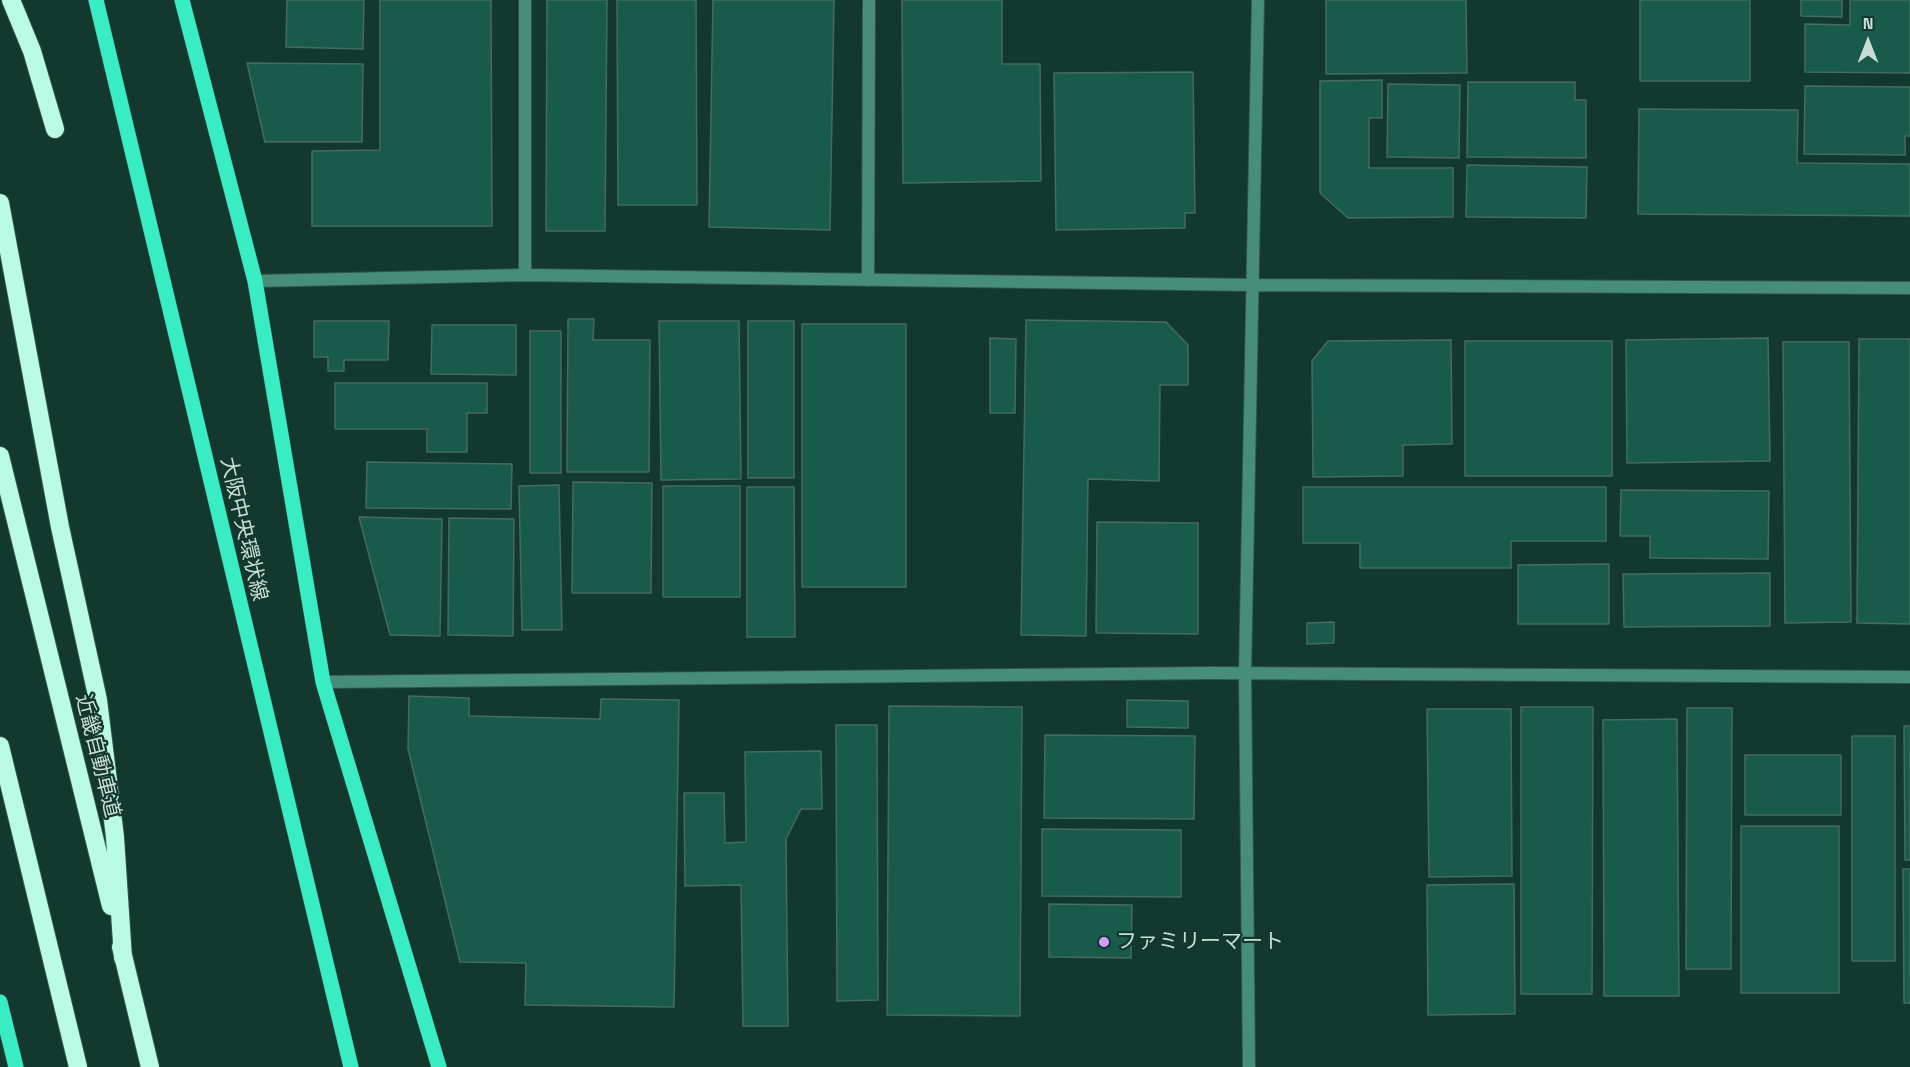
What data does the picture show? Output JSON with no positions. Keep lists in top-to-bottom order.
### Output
{
  "streets": {
    "highway": ["近畿自動車道"],
    "main road": ["大阪中央環状線"]
  },
  "places": ["ファミリーマート"],
  "north": "top"
}
